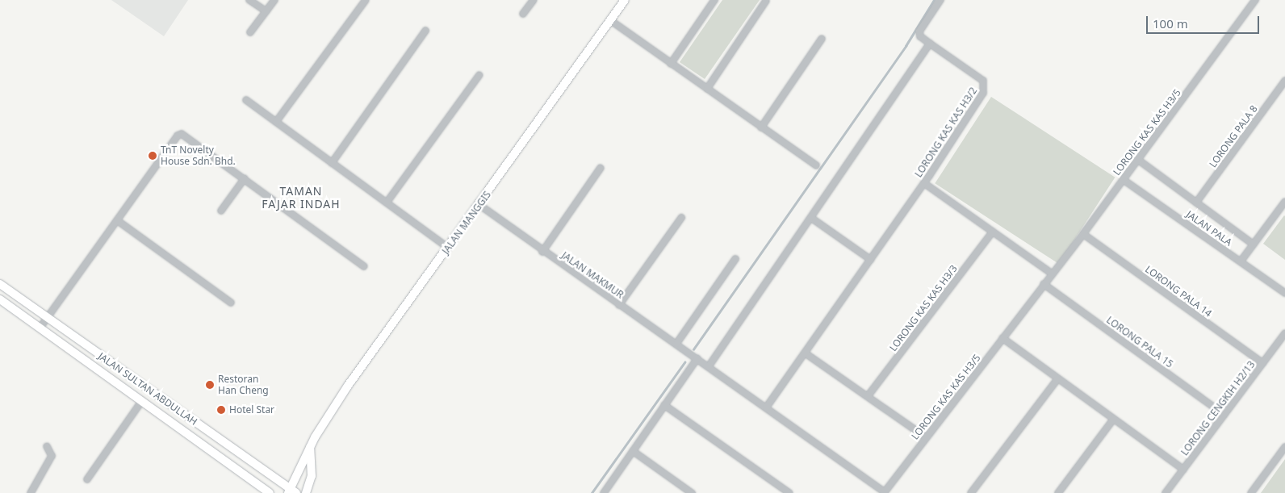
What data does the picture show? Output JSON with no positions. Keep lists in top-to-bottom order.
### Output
{
  "streets": {
    "main road": ["JALAN MANGGIS", "JALAN SULTAN ABDULLAH"],
    "street": [
      "LORONG KAS KAS H3/2",
      "LORONG KAS KAS H3/5",
      "LORONG PALA 8",
      "JALAN PALA",
      "JALAN MAKMUR",
      "LORONG PALA 14",
      "LORONG KAS KAS H3/3",
      "LORONG PALA 15",
      "LORONG CENGKIH H2/13"
    ]
  },
  "crossings": [
    ["LORONG KAS KAS H3/2", "JALAN MAKMUR"],
    ["LORONG KAS KAS H3/5", "JALAN PALA"],
    ["LORONG KAS KAS H3/5", "JALAN MAKMUR"],
    ["LORONG KAS KAS H3/5", "LORONG PALA 14"],
    ["LORONG KAS KAS H3/5", "LORONG PALA 15"],
    ["JALAN MANGGIS", "JALAN MAKMUR"],
    ["JALAN MANGGIS", "JALAN SULTAN ABDULLAH"],
    ["LORONG PALA 14", "LORONG CENGKIH H2/13"],
    ["LORONG PALA 15", "LORONG CENGKIH H2/13"]
  ],
  "districts": ["TAMAN FAJAR INDAH"],
  "places": ["TnT Novelty House Sdn. Bhd.", "Restoran Han Cheng", "Hotel Star"],
  "scale_bar": "100 m"
}
